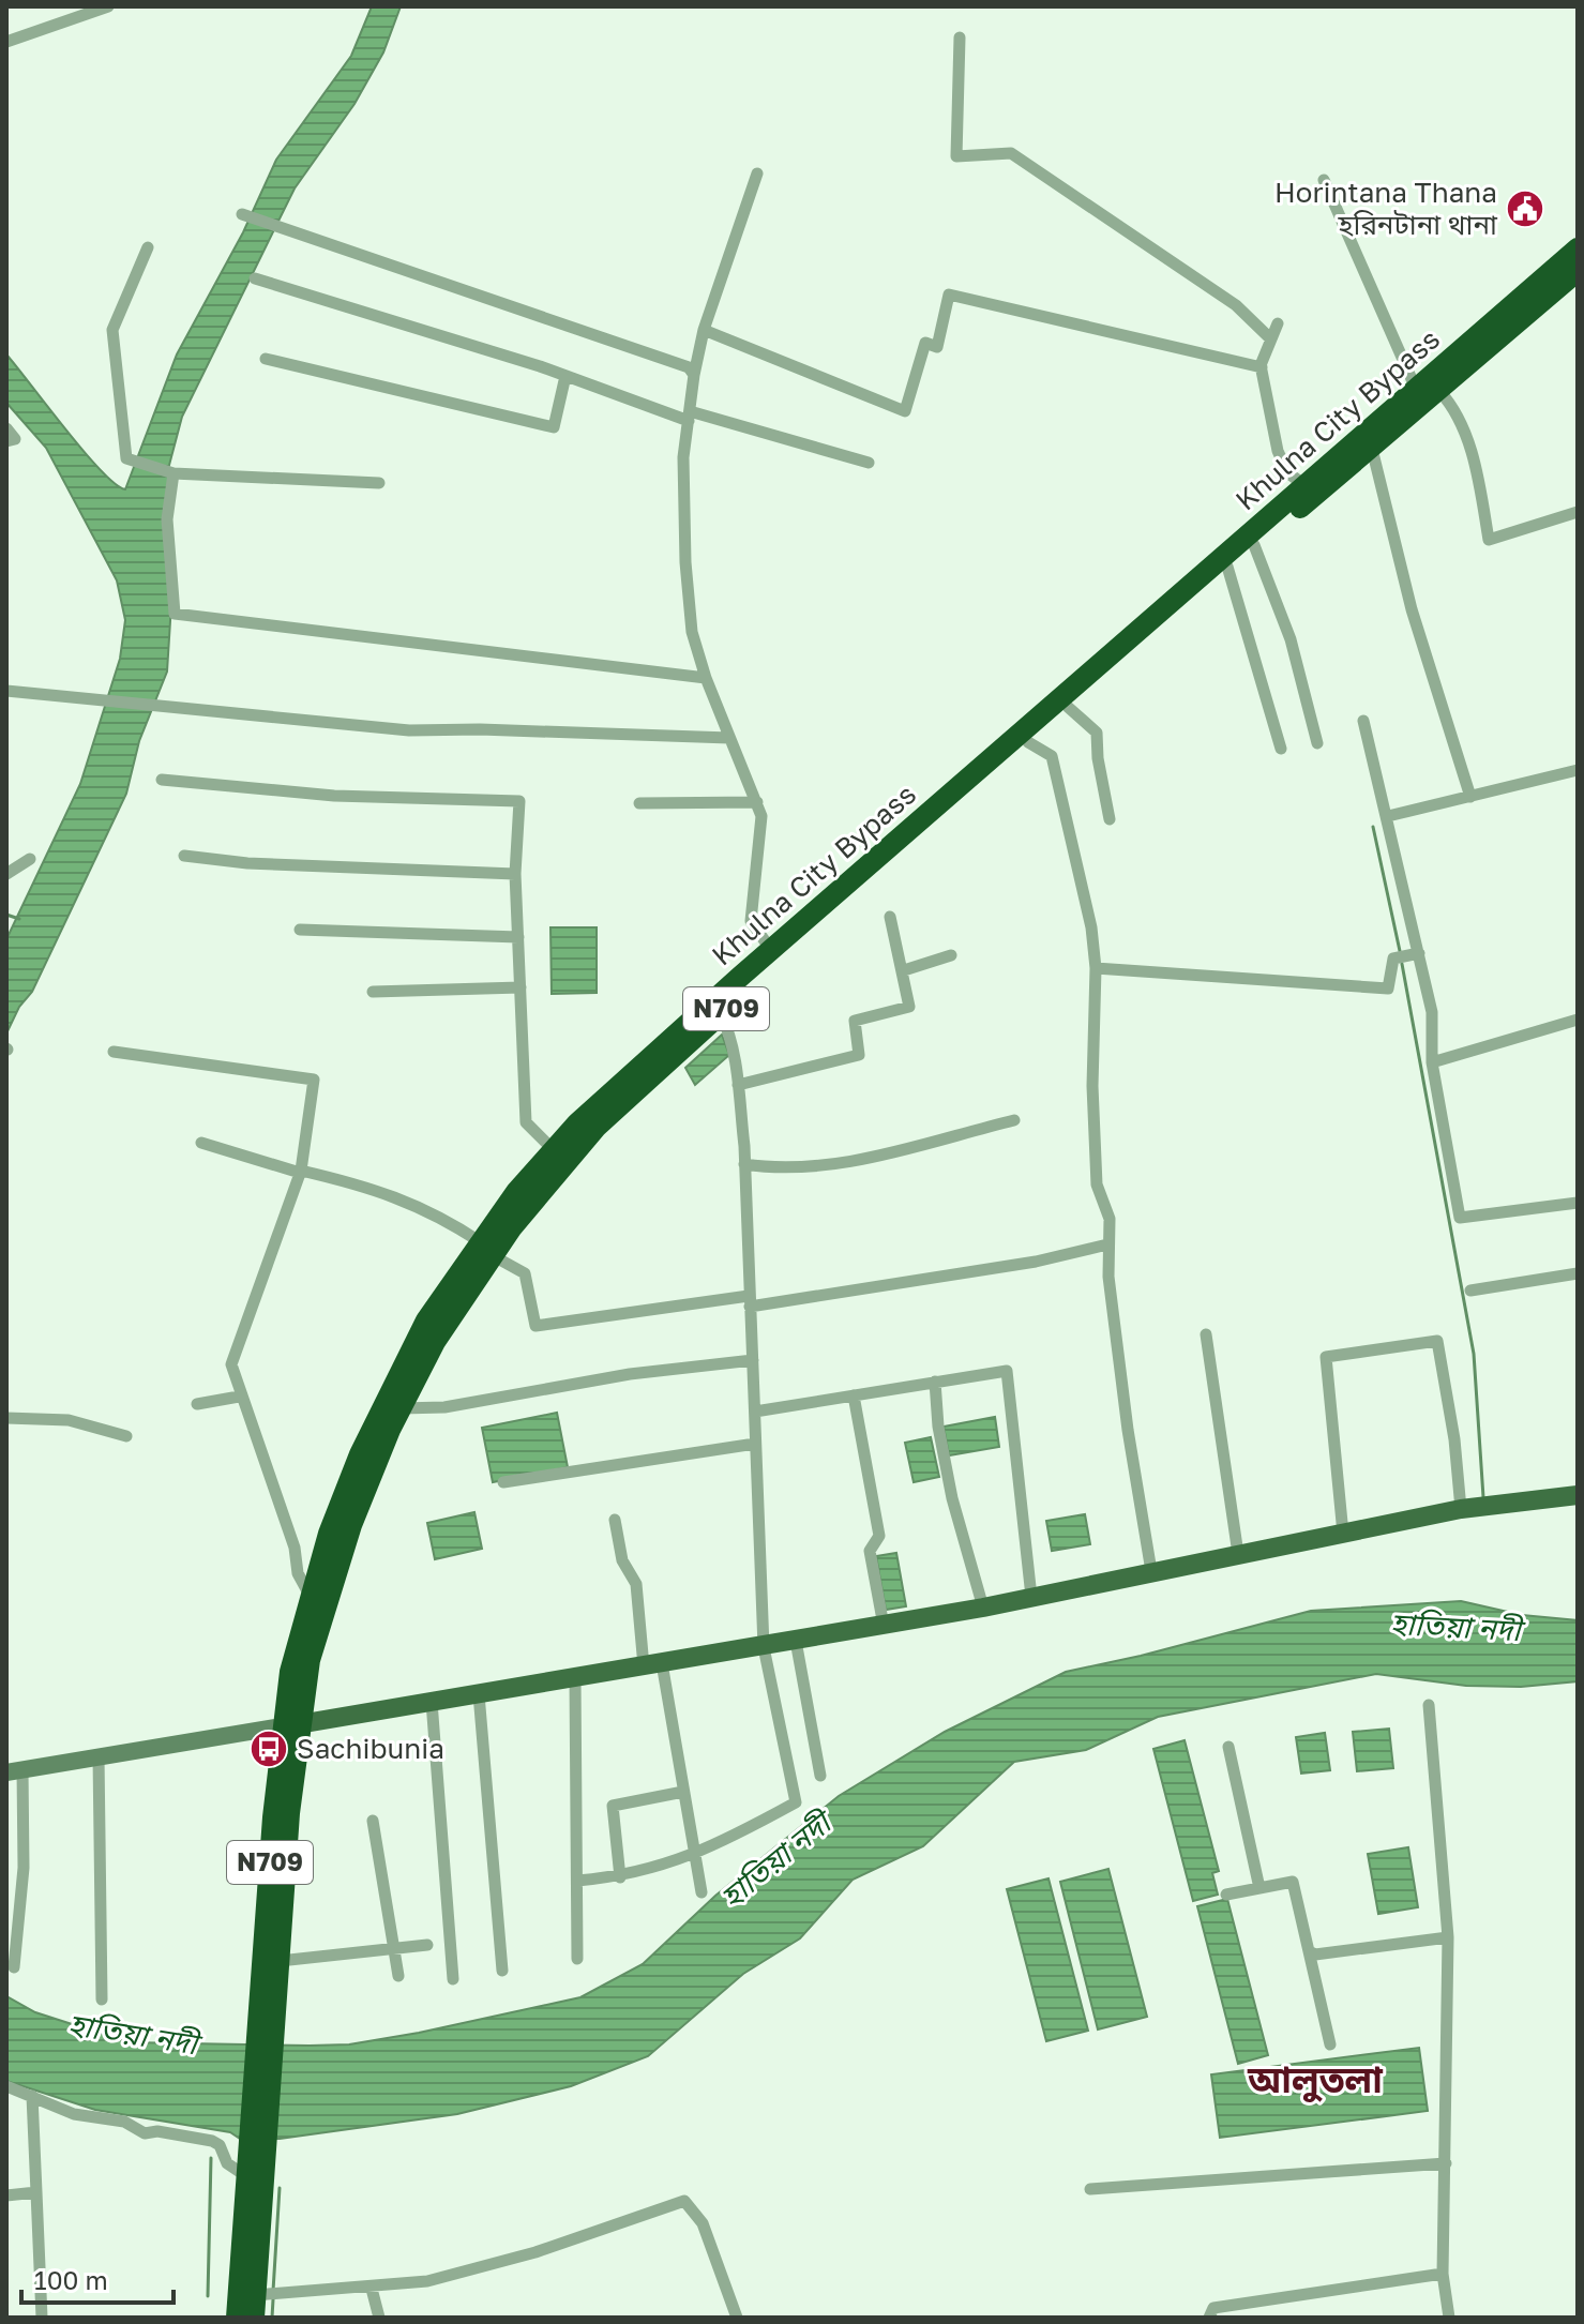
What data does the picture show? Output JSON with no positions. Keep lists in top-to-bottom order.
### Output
{
  "streets": {
    "highway": ["Khulna City Bypass", "N709"]
  },
  "crossings": [
    ["Khulna City Bypass", "N709"]
  ],
  "districts": ["আলুতলা"],
  "water": ["হাতিয়া নদী"],
  "places": {
    "public building": ["Horintana Thana হরিনটানা থানা"],
    "bus stop": ["Sachibunia"]
  },
  "scale_bar": "100 m"
}
